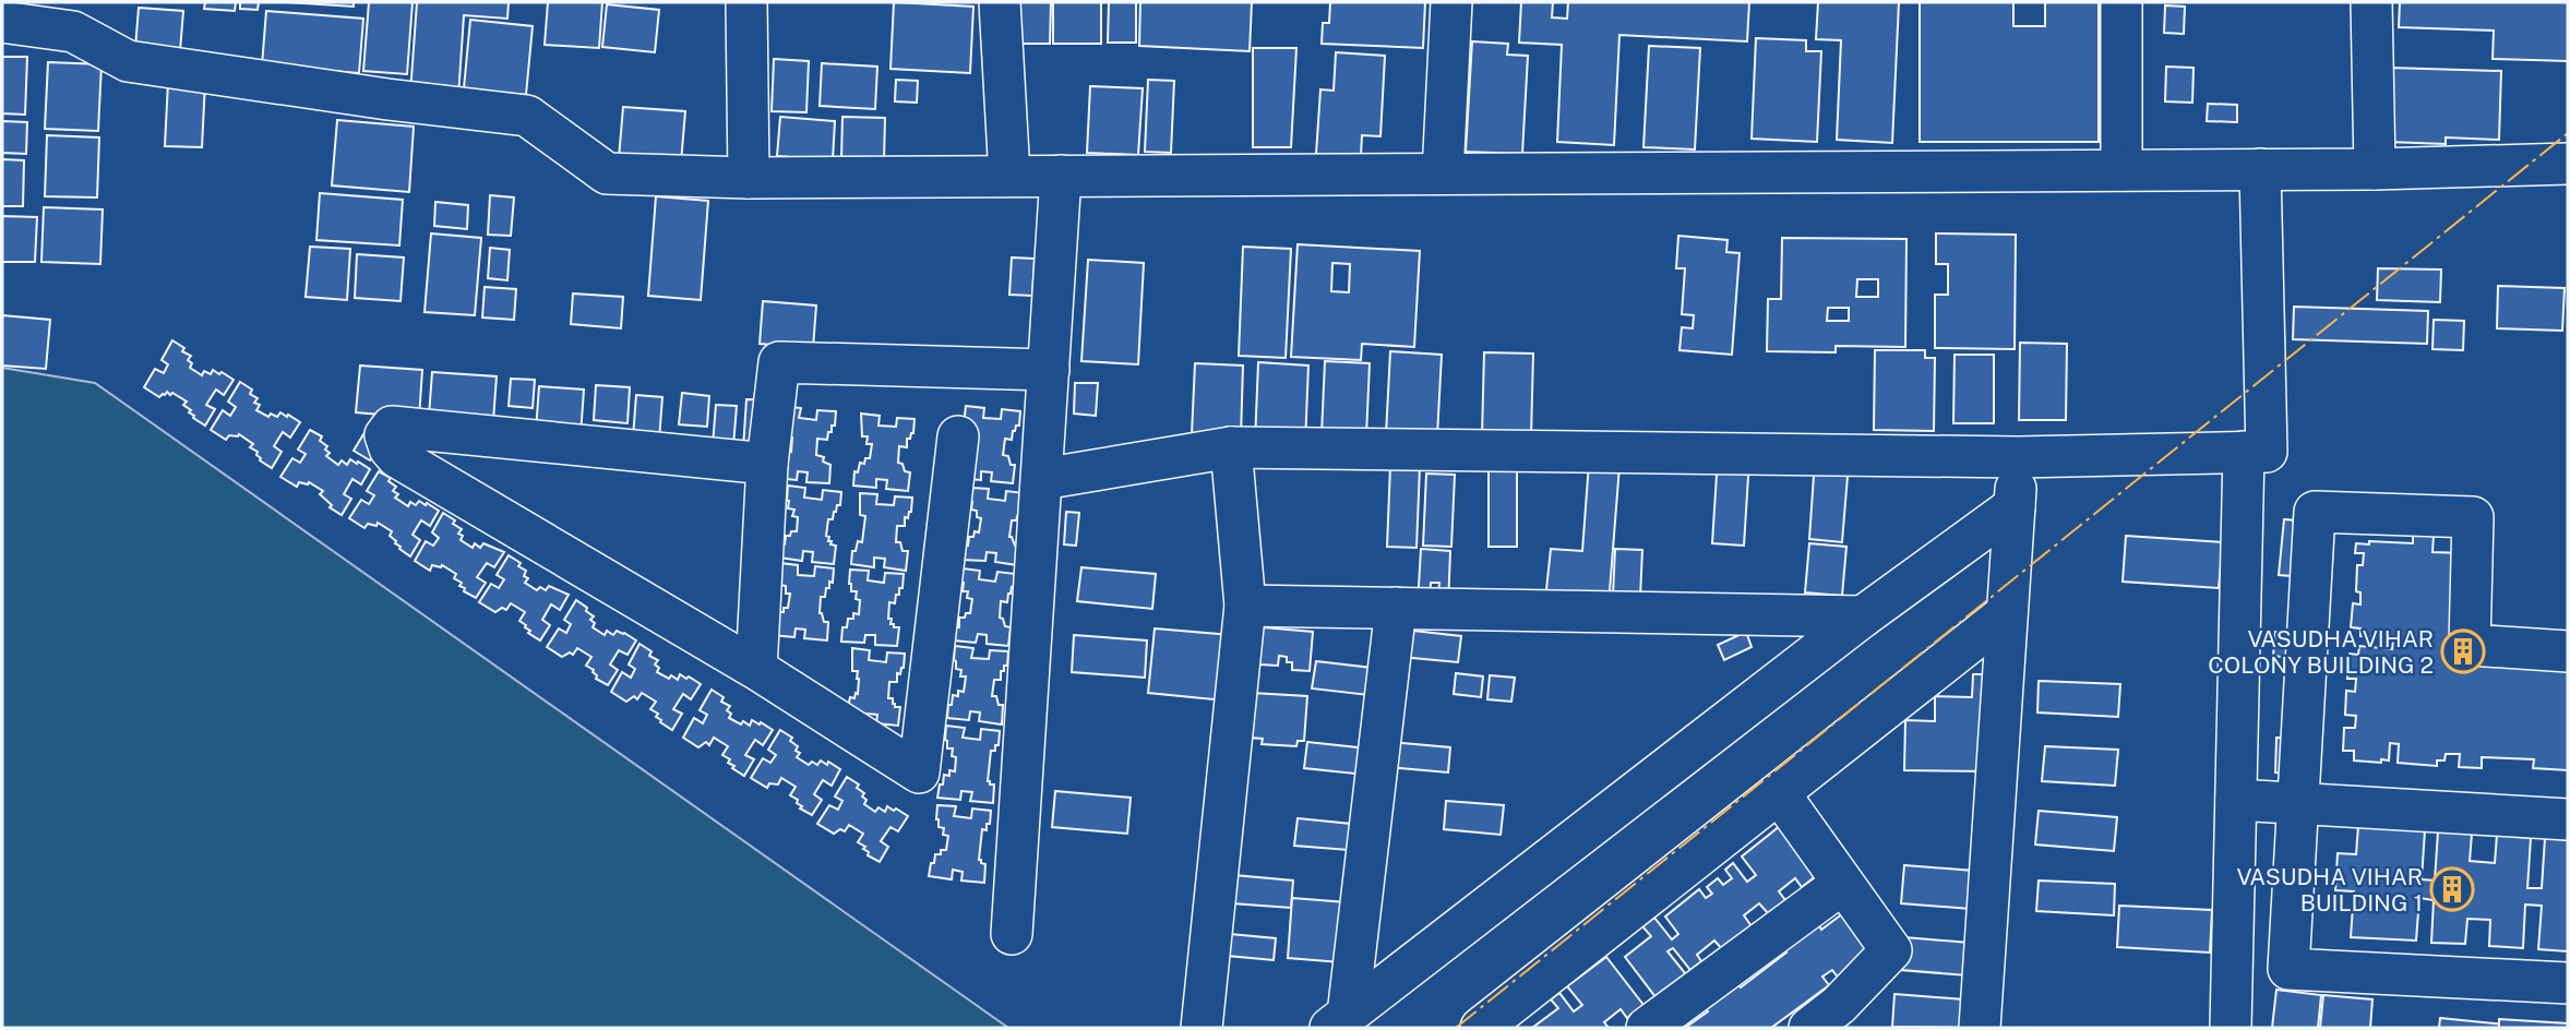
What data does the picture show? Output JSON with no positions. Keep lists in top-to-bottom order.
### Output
{
  "places": {
    "building": ["VASUDHA VIHAR COLONY BUILDING 2", "VASUDHA VIHAR BUILDING 1"]
  }
}
